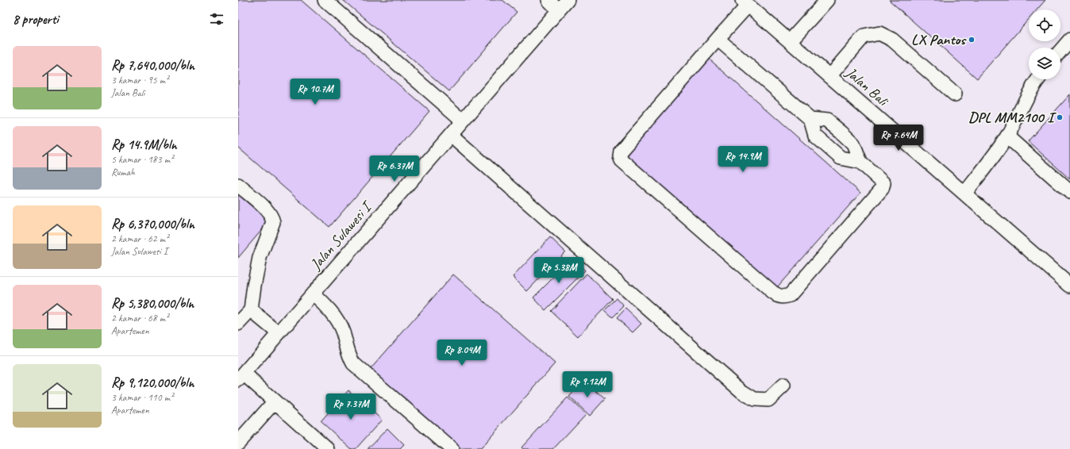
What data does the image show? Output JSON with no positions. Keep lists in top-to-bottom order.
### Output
{
  "streets": {
    "street": ["Jalan Bali", "Jalan Sulawesi I"]
  },
  "places": ["LX Pantos", "DPL MM2100 I"],
  "page": {
    "heading": "8 properti",
    "list": [
      {
        "name": "Rp 7,640,000/bln",
        "note": "3 kamar · 95 m² · Jalan Bali"
      },
      {
        "name": "Rp 14.9M/bln",
        "note": "5 kamar · 183 m² · Rumah"
      },
      {
        "name": "Rp 6,370,000/bln",
        "note": "2 kamar · 62 m² · Jalan Sulawesi I"
      },
      {
        "name": "Rp 5,380,000/bln",
        "note": "2 kamar · 68 m² · Apartemen"
      },
      {
        "name": "Rp 9,120,000/bln",
        "note": "3 kamar · 110 m² · Apartemen"
      }
    ],
    "price": [
      "Rp 10.7M",
      "Rp 7.64M",
      "Rp 14.9M",
      "Rp 6.37M",
      "Rp 5.38M",
      "Rp 8.04M",
      "Rp 9.12M",
      "Rp 7.37M"
    ]
  }
}
